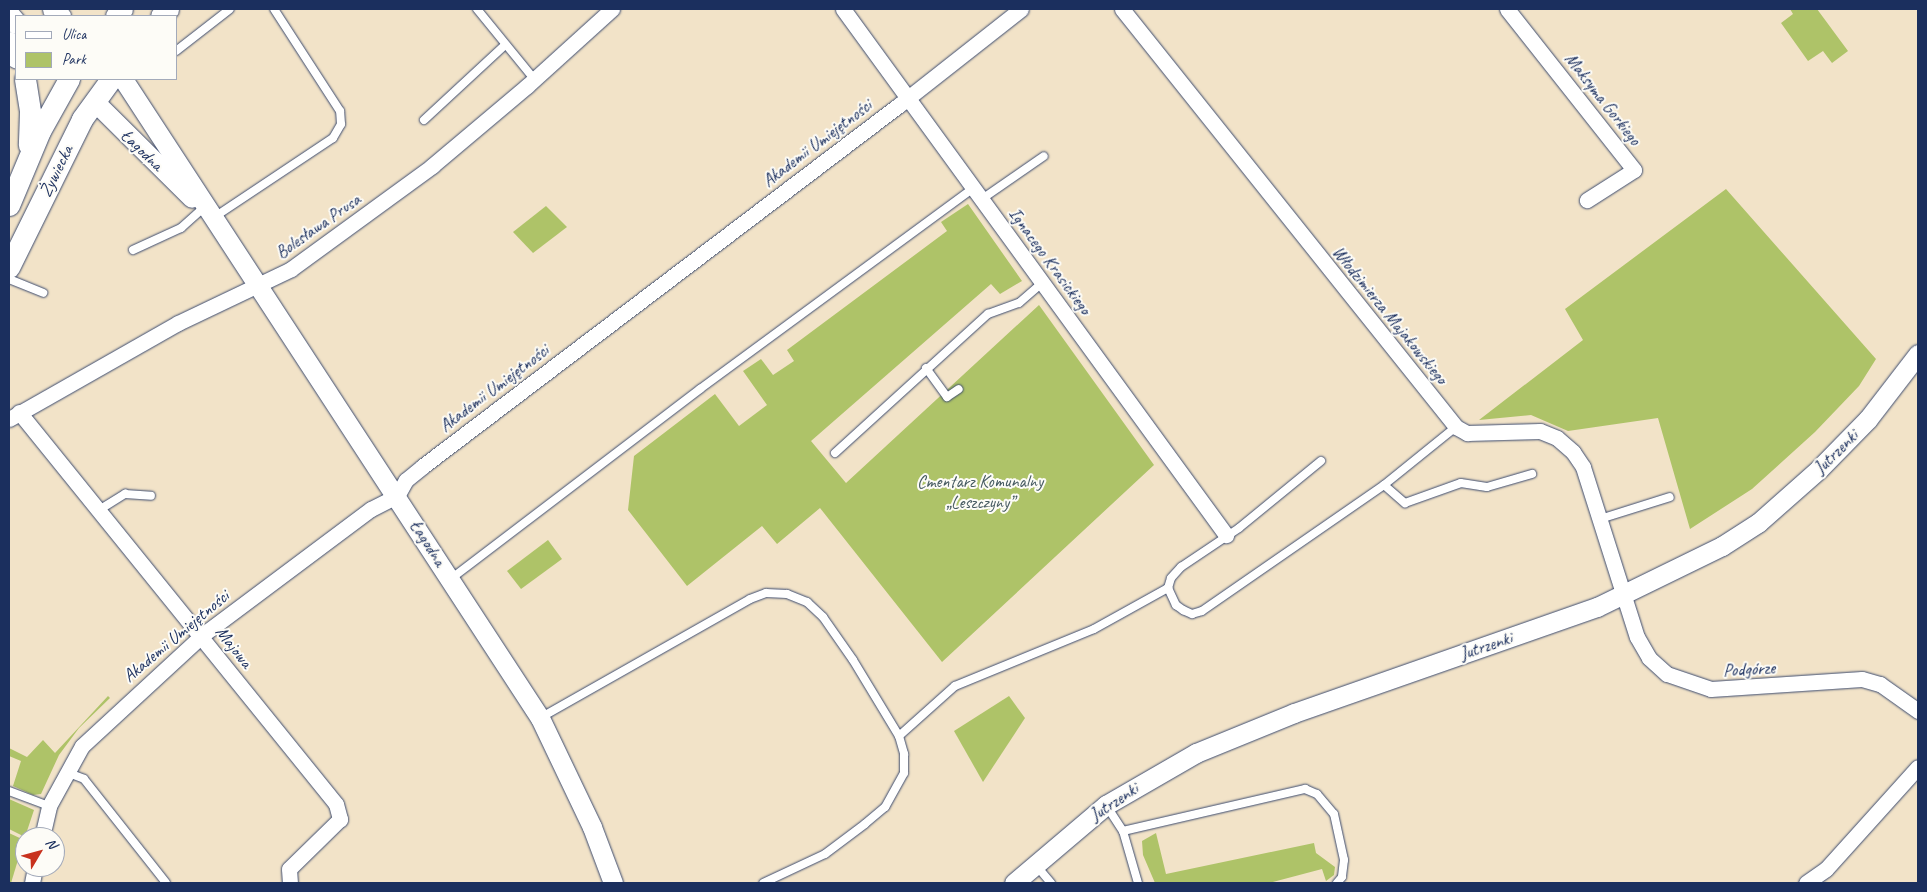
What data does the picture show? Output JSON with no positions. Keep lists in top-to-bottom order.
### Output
{
  "streets": {
    "main road": ["Łagodna", "Żywiecka"],
    "street": [
      "Maksyma Gorkiego",
      "Akademii Umiejętności",
      "Bolesława Prusa",
      "Ignacego Krasickiego",
      "Włodzimierza Majakowskiego",
      "Jutrzenki",
      "Majowa",
      "Podgórze"
    ]
  },
  "crossings": [
    ["Akademii Umiejętności", "Łagodna"],
    ["Akademii Umiejętności", "Ignacego Krasickiego"],
    ["Akademii Umiejętności", "Majowa"],
    ["Łagodna", "Żywiecka"],
    ["Łagodna", "Bolesława Prusa"],
    ["Bolesława Prusa", "Majowa"],
    ["Jutrzenki", "Podgórze"]
  ],
  "parks": ["Cmentarz Komunalny „Leszczyny”"],
  "legend": ["Ulica", "Park"],
  "north": "top right"
}
